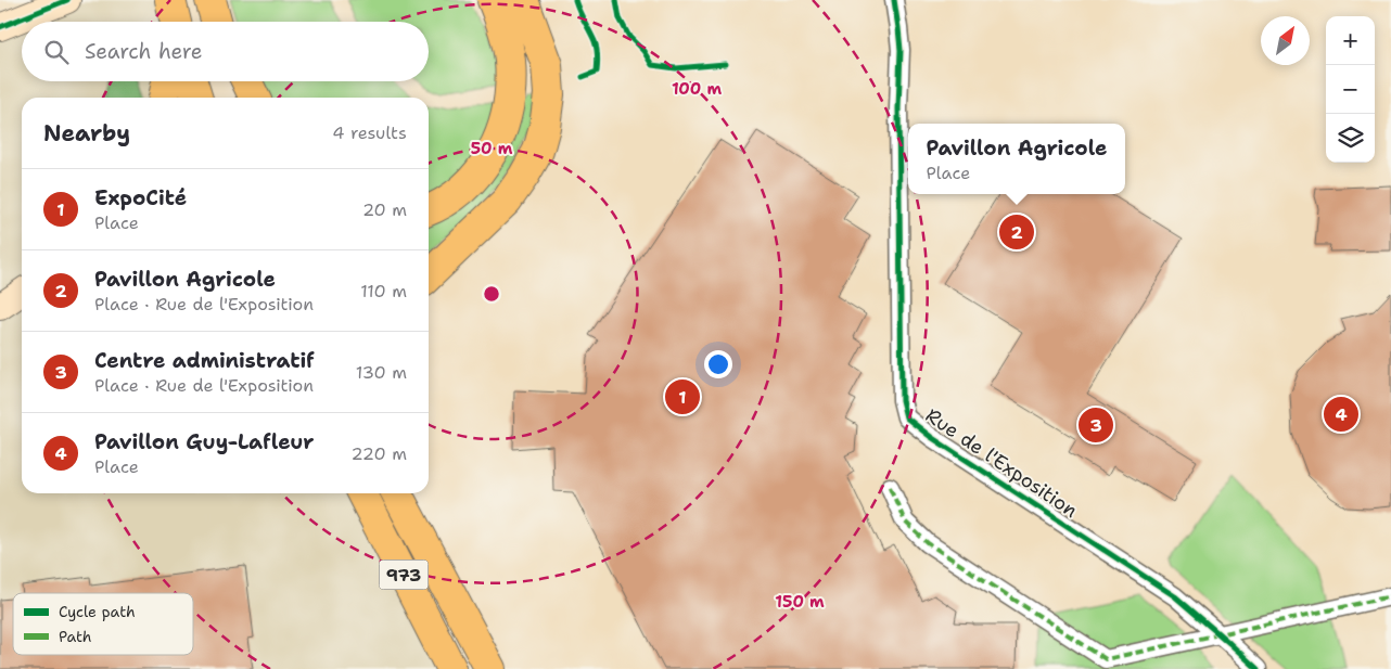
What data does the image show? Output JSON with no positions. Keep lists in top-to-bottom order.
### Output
{
  "streets": {
    "highway": ["973"],
    "street": ["Rue de l'Exposition"]
  },
  "legend": ["Cycle path", "Path"],
  "north": "top right",
  "page": {
    "map_buttons": ["+", "−"],
    "search": "Search here",
    "heading": ["Nearby", "4 results"],
    "popup": ["Pavillon Agricole", "Place"],
    "list": [
      {
        "mark": "1",
        "name": "ExpoCité",
        "note": "Place",
        "value": "20 m"
      },
      {
        "mark": "2",
        "name": "Pavillon Agricole",
        "note": "Place · Rue de l'Exposition",
        "value": "110 m"
      },
      {
        "mark": "3",
        "name": "Centre administratif",
        "note": "Place · Rue de l'Exposition",
        "value": "130 m"
      },
      {
        "mark": "4",
        "name": "Pavillon Guy-Lafleur",
        "note": "Place",
        "value": "220 m"
      }
    ],
    "pins": [
      "2",
      "1",
      "4",
      "3"
    ]
  },
  "rings": ["100 m", "50 m", "150 m"]
}
